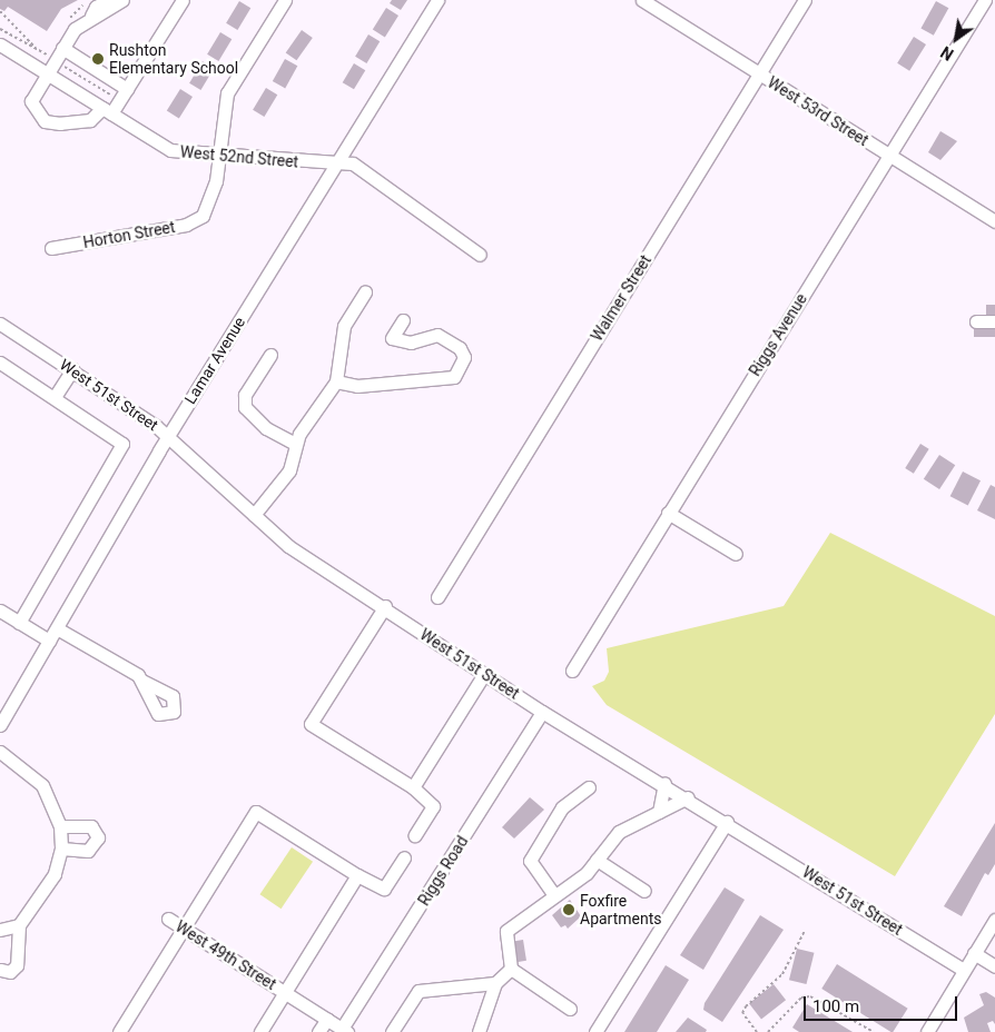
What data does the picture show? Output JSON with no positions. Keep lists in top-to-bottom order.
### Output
{
  "streets": {
    "street": [
      "West 53rd Street",
      "West 52nd Street",
      "Horton Street",
      "Walmer Street",
      "Riggs Avenue",
      "Lamar Avenue",
      "West 51st Street",
      "Riggs Road",
      "West 49th Street"
    ]
  },
  "crossings": [
    ["West 53rd Street", "Walmer Street"],
    ["West 53rd Street", "Riggs Avenue"],
    ["West 52nd Street", "Horton Street"],
    ["West 52nd Street", "Lamar Avenue"],
    ["Lamar Avenue", "West 51st Street"],
    ["West 51st Street", "Riggs Road"],
    ["Riggs Road", "West 49th Street"]
  ],
  "places": ["Rushton Elementary School", "Foxfire Apartments"],
  "scale_bar": "100 m",
  "north": "bottom left"
}
